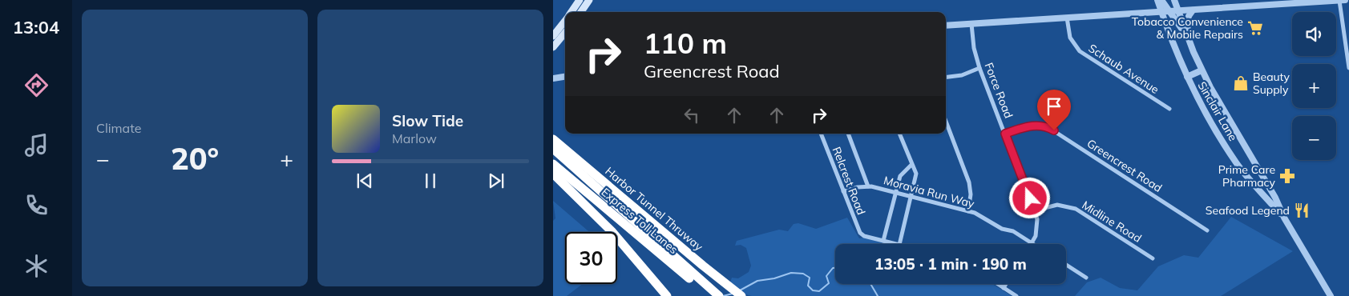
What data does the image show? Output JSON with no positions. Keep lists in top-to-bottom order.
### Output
{
  "streets": {
    "highway": ["Harbor Tunnel Thruway", "Express Toll Lanes"],
    "street": [
      "Schaub Avenue",
      "Force Road",
      "Sinclair Lane",
      "Greencrest Road",
      "Relcrest Road",
      "Moravia Run Way",
      "Midline Road"
    ]
  },
  "crossings": [
    ["Force Road", "Greencrest Road"],
    ["Force Road", "Moravia Run Way"],
    ["Force Road", "Midline Road"],
    ["Relcrest Road", "Moravia Run Way"]
  ],
  "places": {
    "supermarket": ["Tobacco Convenience & Mobile Repairs"],
    "shop": ["Beauty Supply"],
    "pharmacy": ["Prime Care Pharmacy"],
    "restaurant": ["Seafood Legend"]
  },
  "page": {
    "tabs": "13:04",
    "tile": "Climate",
    "map_buttons": ["+", "−"],
    "turn": ["110 m", "Greencrest Road"],
    "song": ["Slow Tide", "Marlow"],
    "heat": ["−", "20°", "+"],
    "limit": "30",
    "trip": "13:05 · 1 min · 190 m"
  }
}
